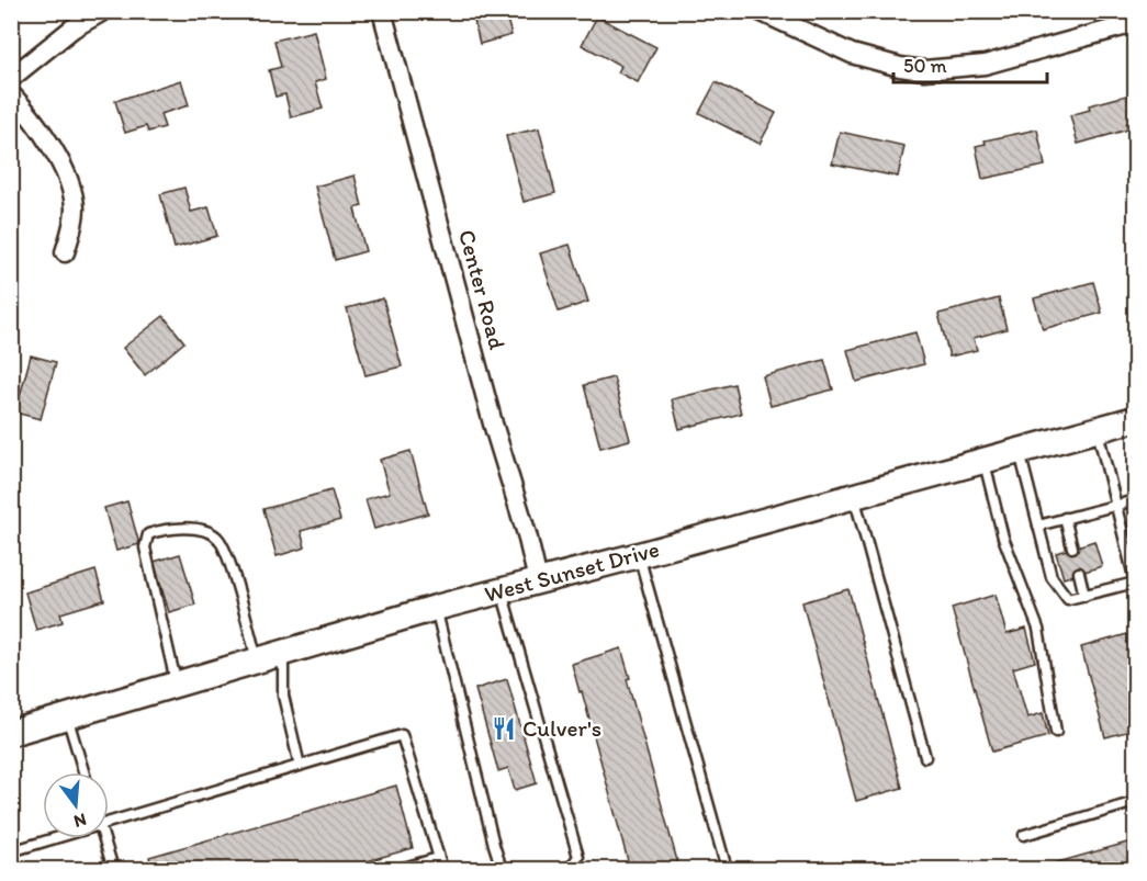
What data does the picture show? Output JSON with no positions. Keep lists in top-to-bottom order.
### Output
{
  "streets": {
    "main road": ["West Sunset Drive"],
    "street": ["Center Road"]
  },
  "crossings": [
    ["Center Road", "West Sunset Drive"]
  ],
  "places": {
    "restaurant": ["Culver's"]
  },
  "scale_bar": "50 m",
  "north": "bottom"
}
